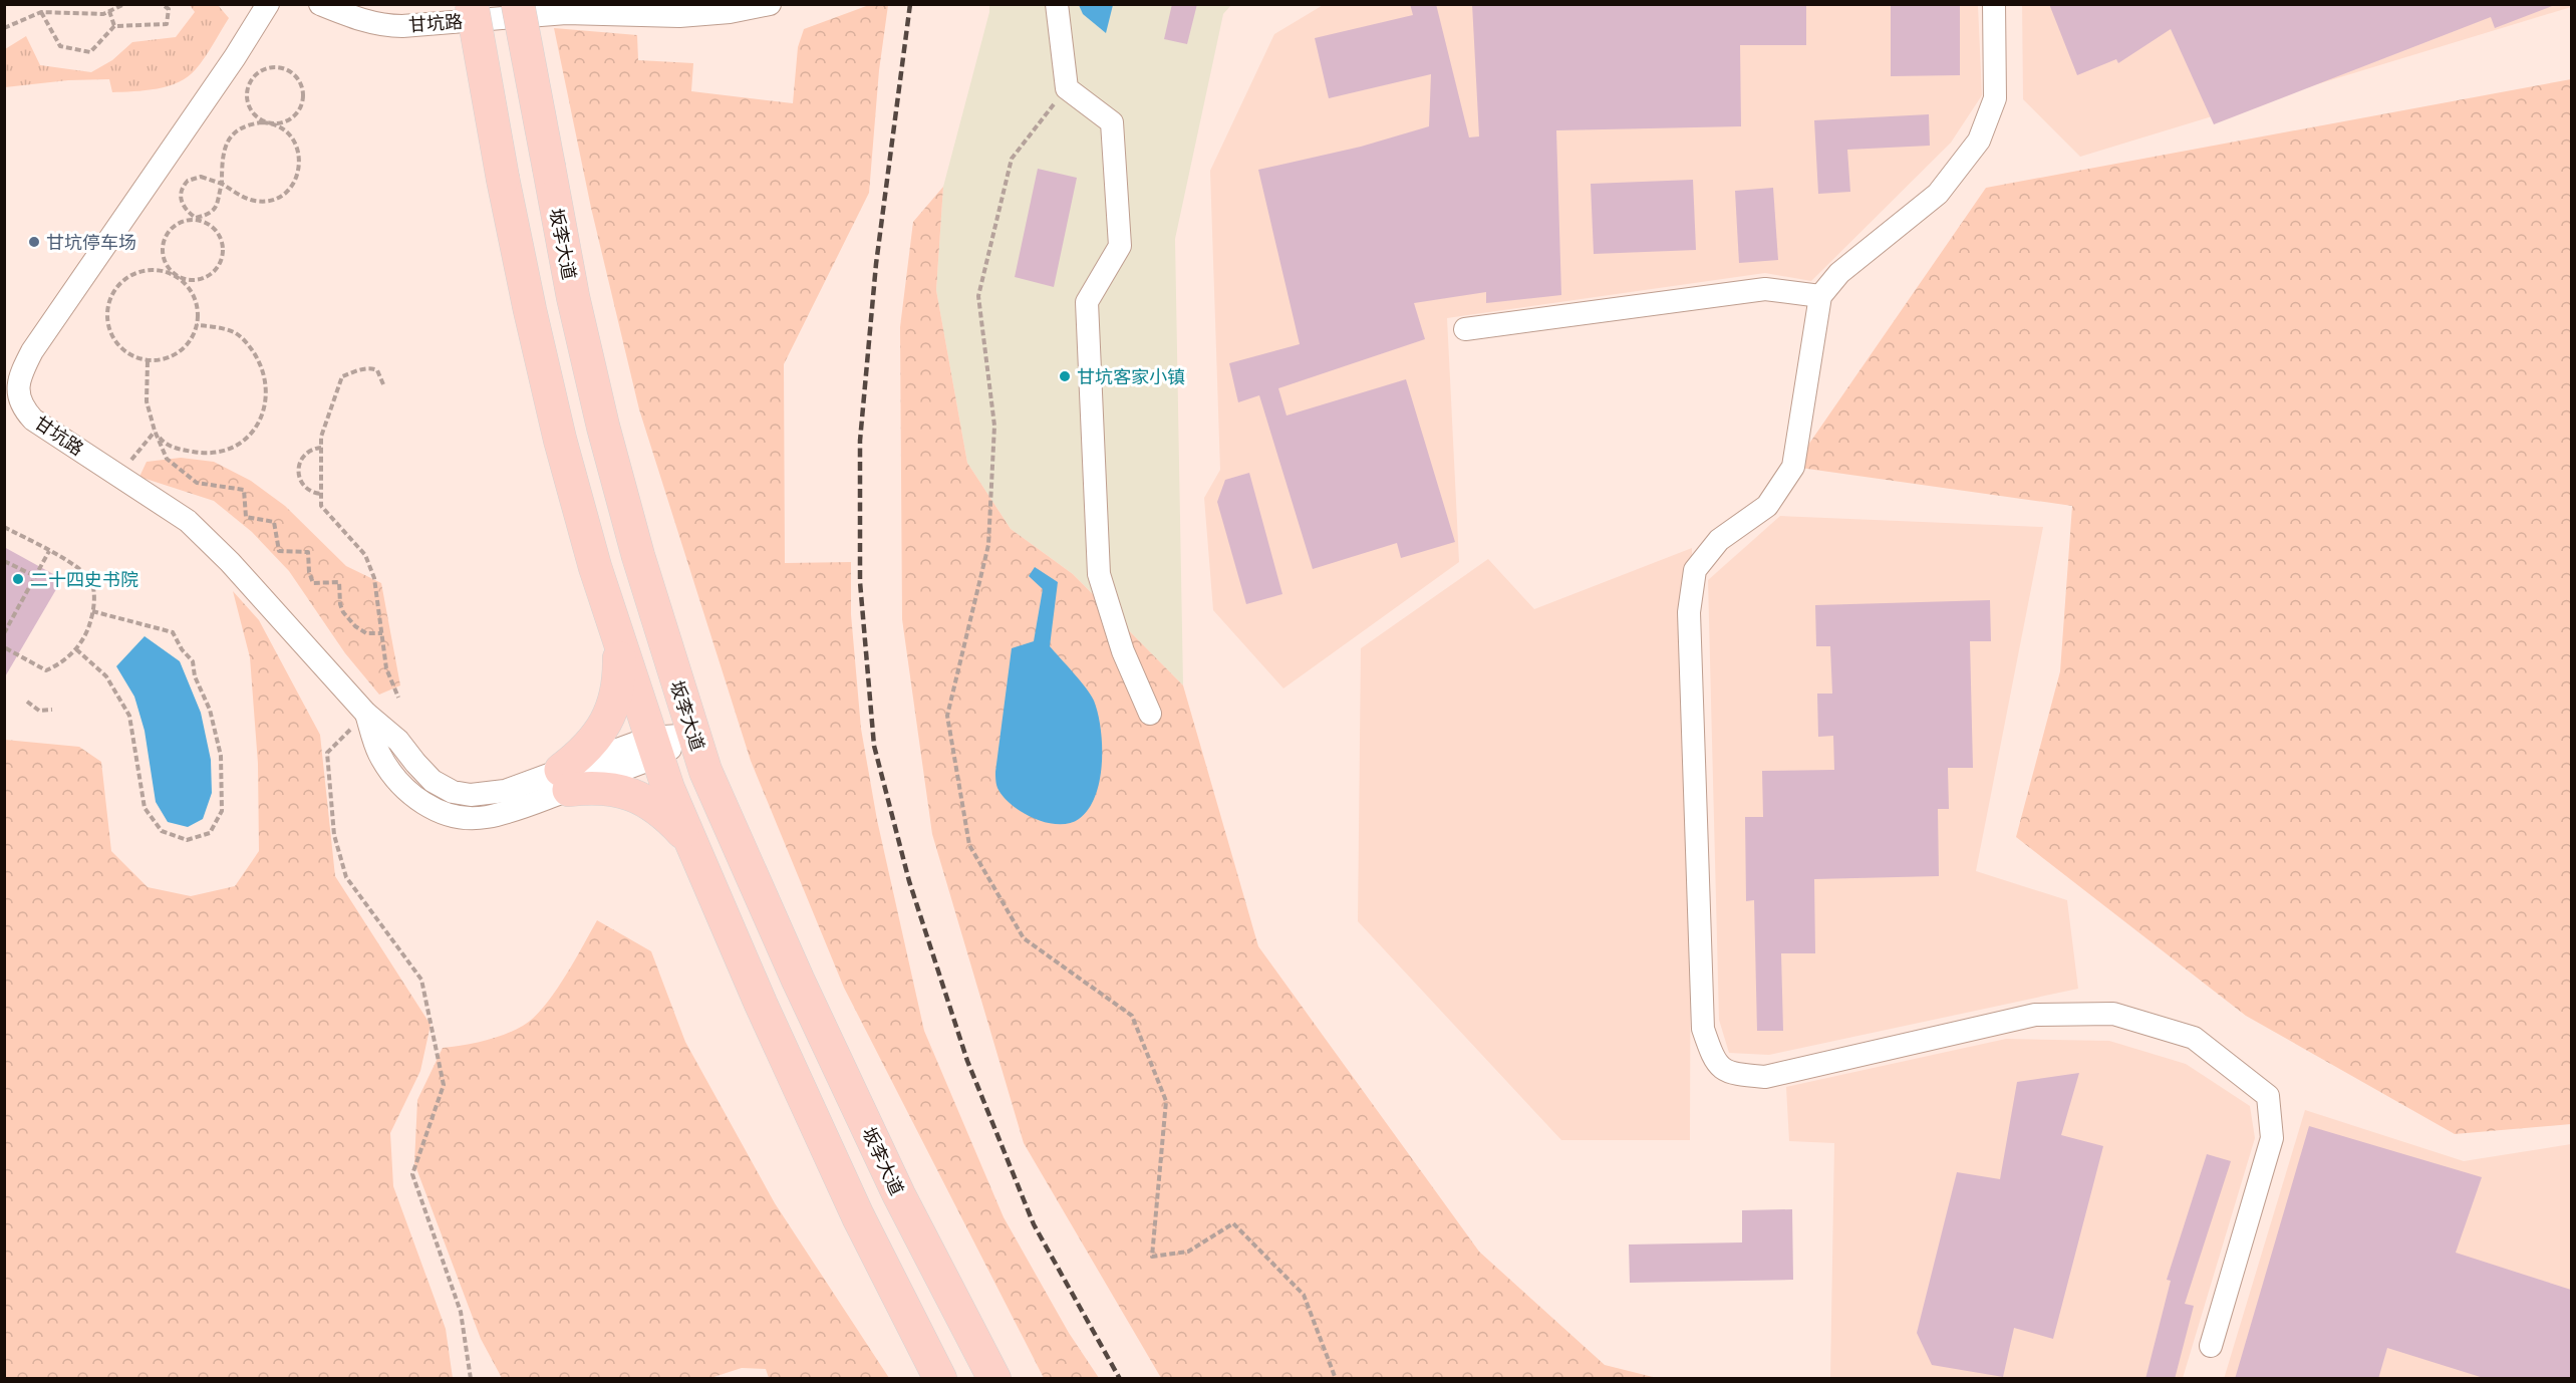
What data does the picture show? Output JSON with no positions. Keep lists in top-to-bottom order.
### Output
{
  "streets": {
    "main road": ["坂李大道"],
    "street": ["甘坑路"]
  },
  "crossings": [
    ["甘坑路", "坂李大道"]
  ],
  "places": ["甘坑停车场", "甘坑客家小镇", "二十四史书院"]
}
